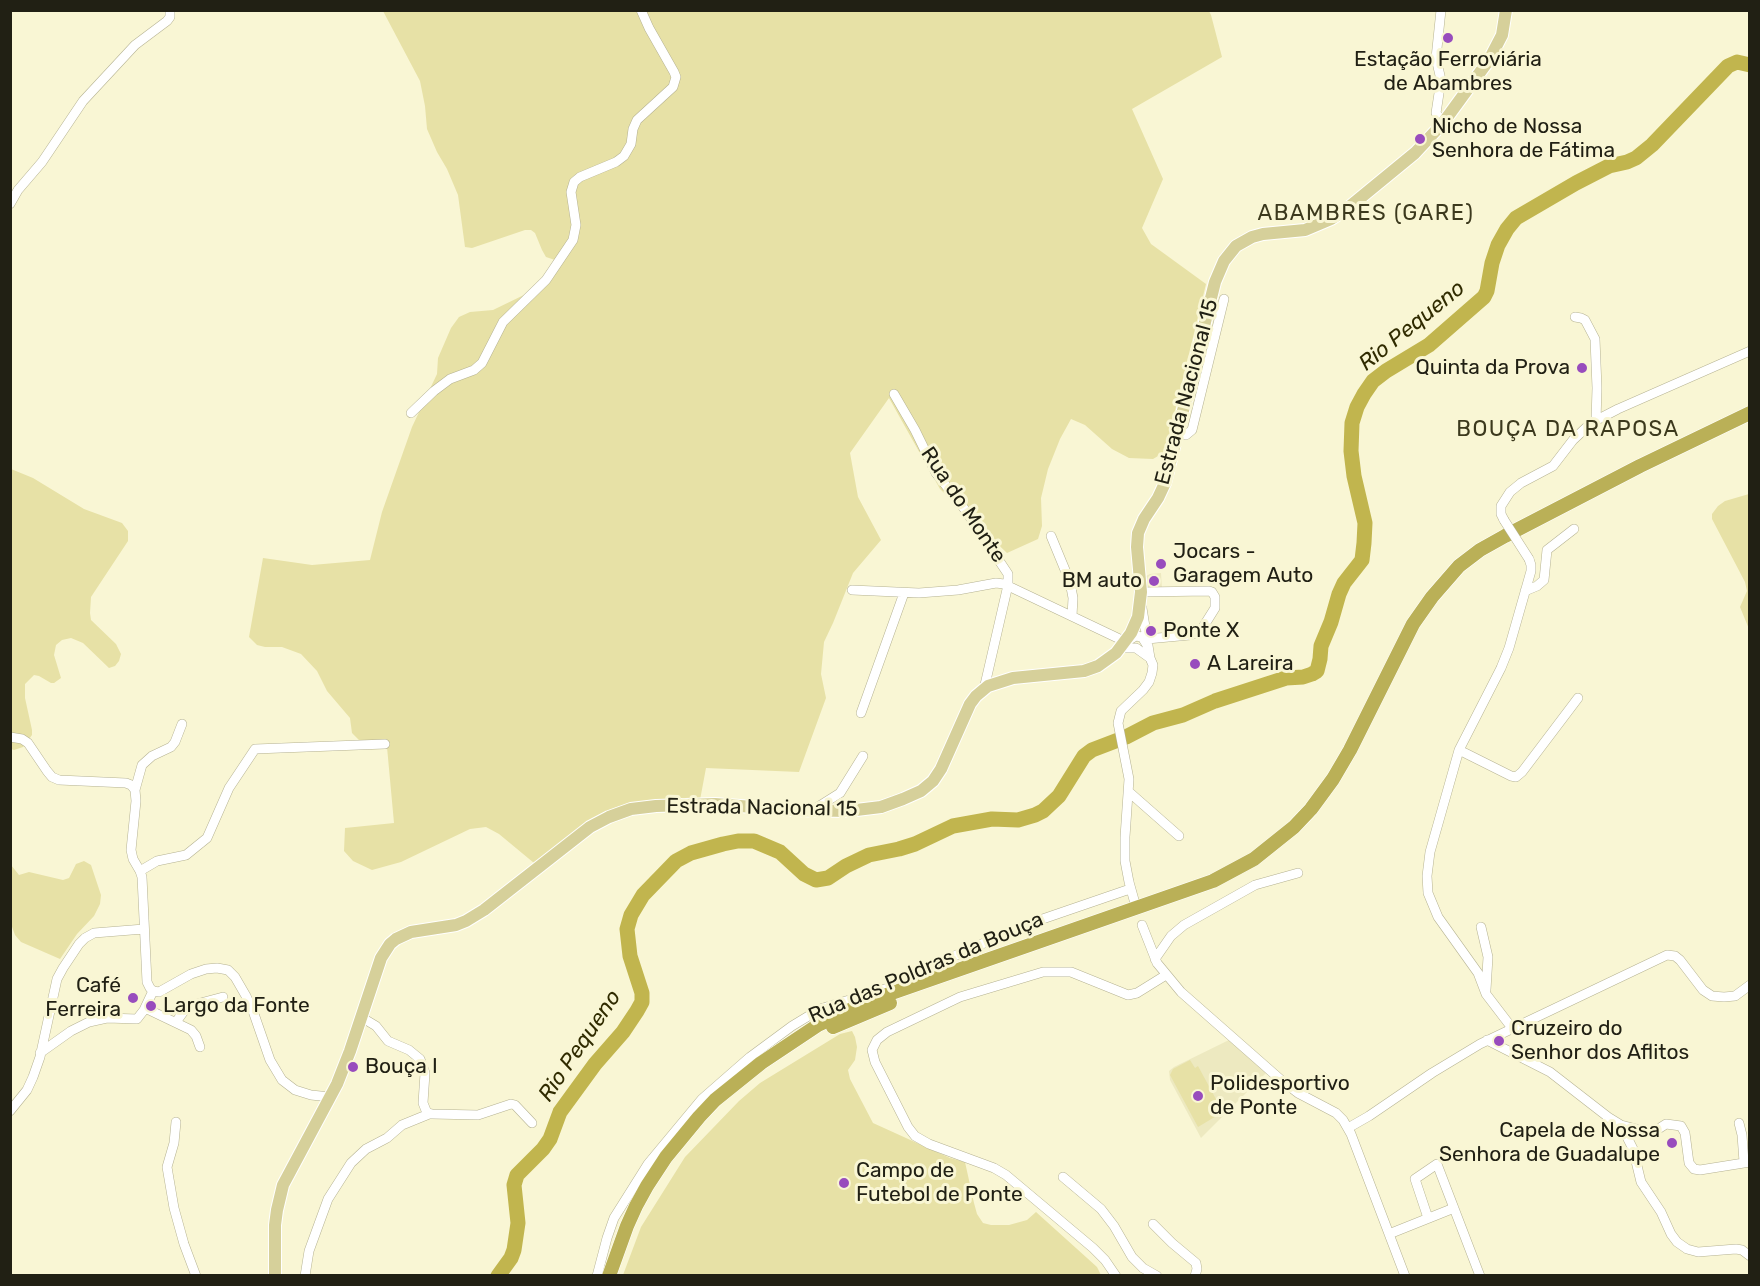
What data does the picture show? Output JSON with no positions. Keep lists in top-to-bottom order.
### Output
{
  "streets": {
    "main road": ["Estrada Nacional 15"],
    "street": ["Rua do Monte", "Rua das Poldras da Bouça"]
  },
  "districts": ["ABAMBRES (GARE)", "BOUÇA DA RAPOSA"],
  "water": ["Rio Pequeno"],
  "places": [
    "Estação Ferroviária de Abambres",
    "Nicho de Nossa Senhora de Fátima",
    "Quinta da Prova",
    "Jocars - Garagem Auto",
    "BM auto",
    "Ponte X",
    "A Lareira",
    "Café Ferreira",
    "Largo da Fonte",
    "Cruzeiro do Senhor dos Aflitos",
    "Bouça I",
    "Polidesportivo de Ponte",
    "Capela de Nossa Senhora de Guadalupe",
    "Campo de Futebol de Ponte"
  ]
}
